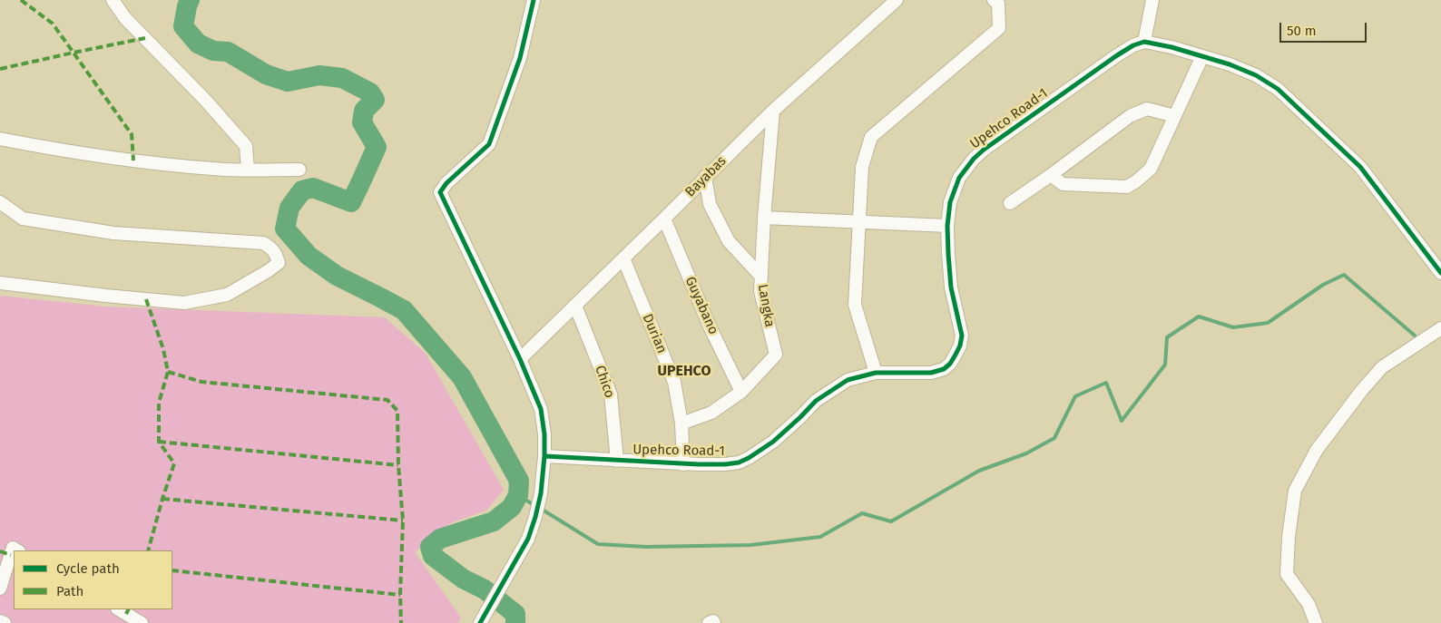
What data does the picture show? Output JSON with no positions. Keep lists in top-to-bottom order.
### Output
{
  "streets": {
    "street": [
      "Upehco Road-1",
      "Bayabas",
      "Guyabano",
      "Langka",
      "Durian",
      "Chico"
    ]
  },
  "crossings": [
    ["Upehco Road-1", "Durian"],
    ["Upehco Road-1", "Chico"],
    ["Bayabas", "Guyabano"],
    ["Bayabas", "Langka"],
    ["Bayabas", "Durian"],
    ["Bayabas", "Chico"],
    ["Guyabano", "Langka"],
    ["Langka", "Durian"]
  ],
  "districts": ["UPEHCO"],
  "legend": ["Cycle path", "Path"],
  "scale_bar": "50 m"
}
